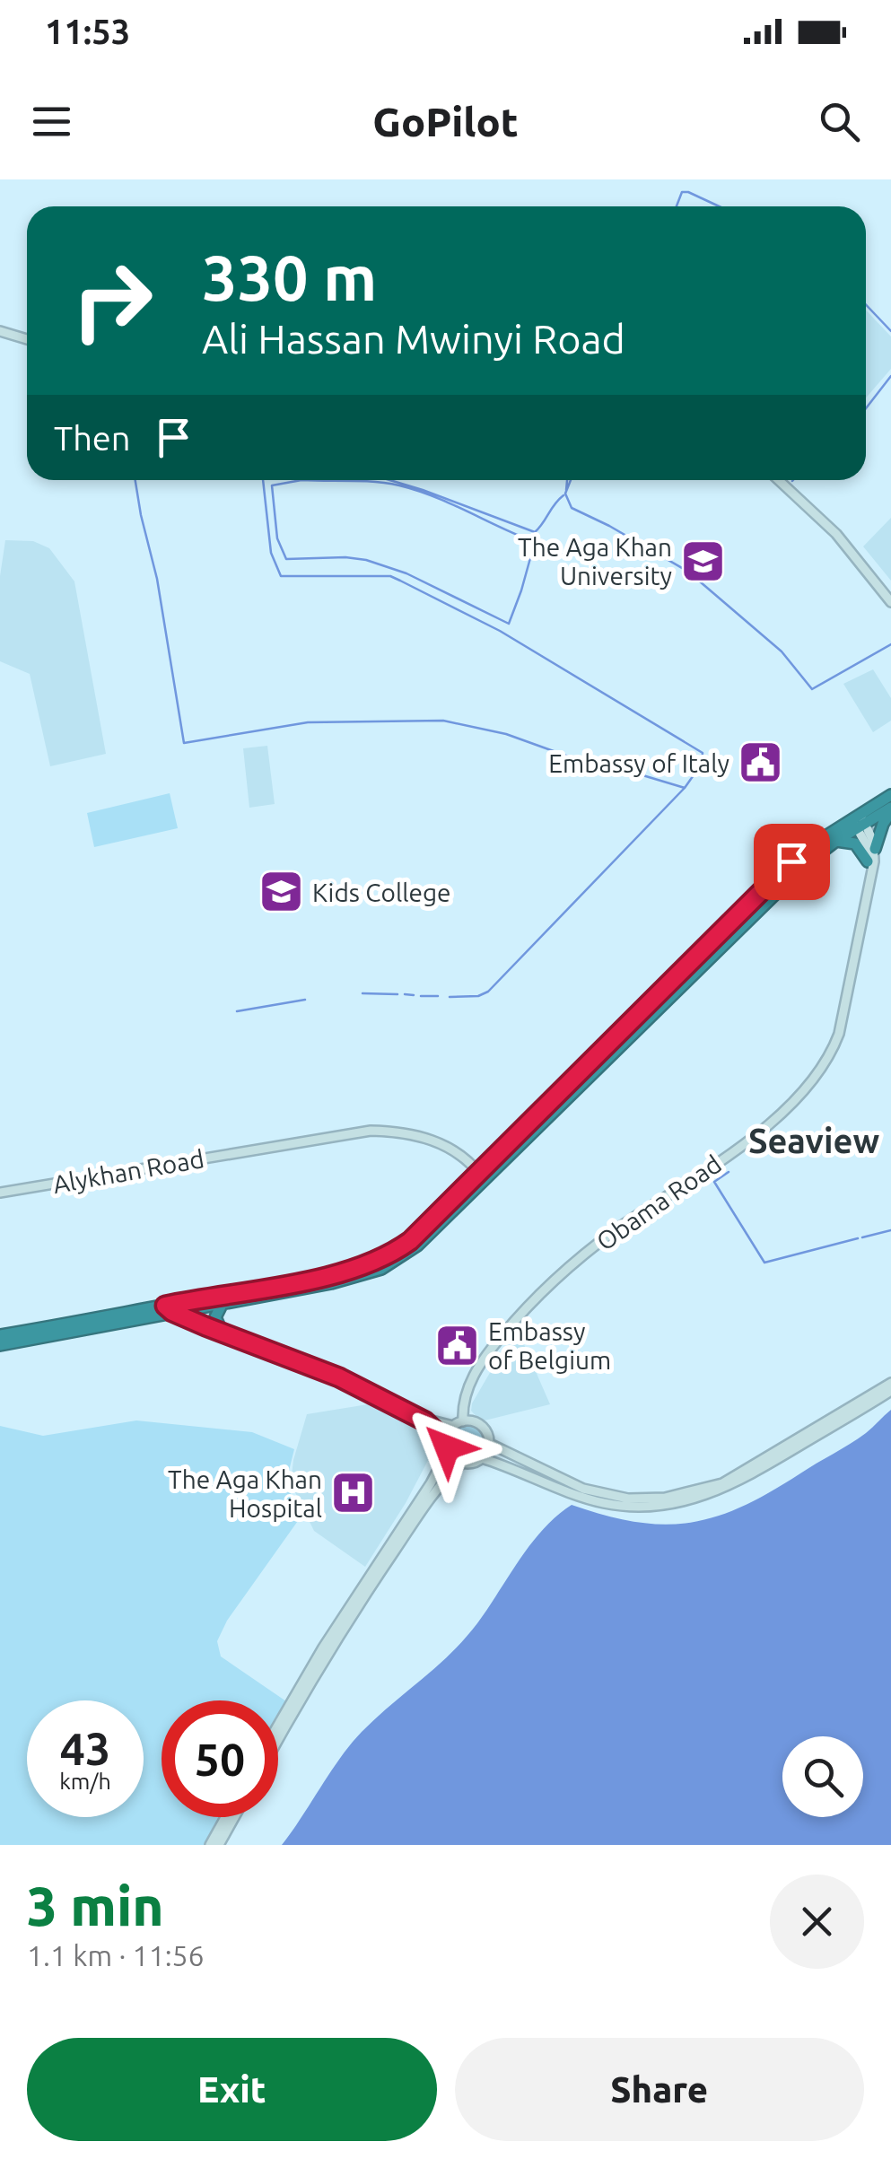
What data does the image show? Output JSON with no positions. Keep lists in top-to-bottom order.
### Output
{
  "streets": {
    "street": ["Alykhan Road", "Obama Road"]
  },
  "districts": ["Seaview"],
  "places": {
    "school or university": ["The Aga Khan University", "Kids College"],
    "public building": ["Embassy of Italy", "Embassy of Belgium"],
    "hospital": ["The Aga Khan Hospital"]
  },
  "page": {
    "status": "11:53",
    "header": "GoPilot",
    "turn": ["330 m", "Ali Hassan Mwinyi Road"],
    "then": "Then",
    "speed": "43 km/h",
    "limit": "50",
    "heading": ["3 min", "1.1 km · 11:56"],
    "buttons": ["Exit", "Share"]
  }
}
